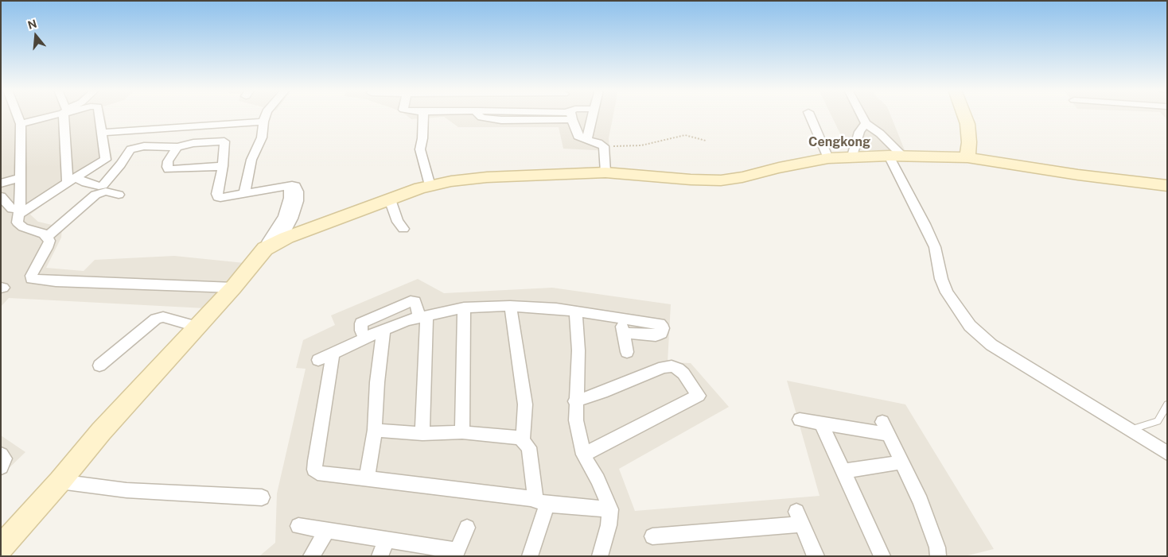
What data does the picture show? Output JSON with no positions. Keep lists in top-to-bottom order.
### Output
{
  "districts": ["Cengkong"],
  "north": "top"
}
